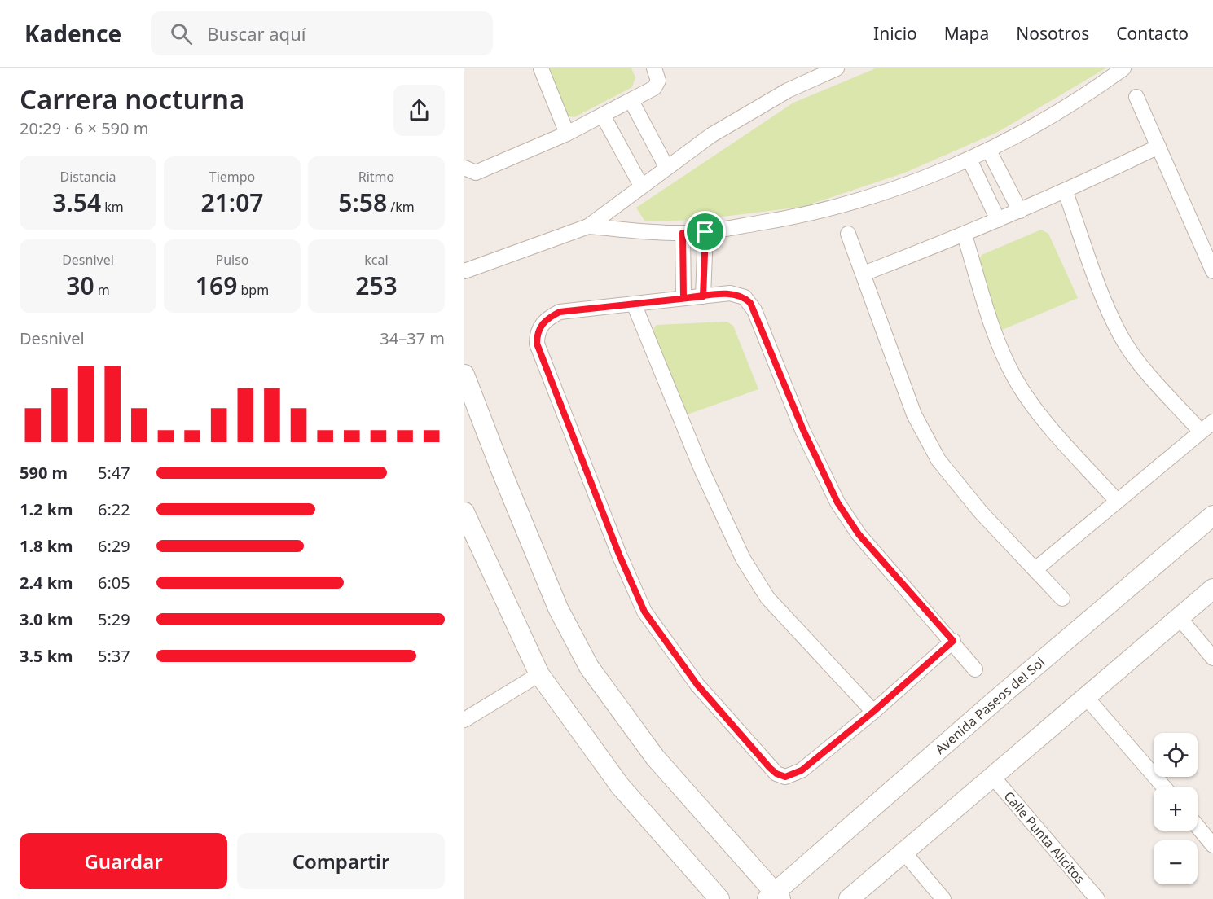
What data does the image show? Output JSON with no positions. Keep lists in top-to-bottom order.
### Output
{
  "streets": {
    "street": ["Avenida Paseos del Sol", "Calle Punta Alicitos"]
  },
  "page": {
    "header": "Kadence",
    "search": "Buscar aquí",
    "nav": [
      "Inicio",
      "Mapa",
      "Nosotros",
      "Contacto"
    ],
    "heading": ["Carrera nocturna", "20:29 · 6 × 590 m"],
    "stats": [
      ["Distancia", "3.54 km"],
      ["Tiempo", "21:07"],
      ["Ritmo", "5:58 /km"],
      ["Desnivel", "30 m"],
      ["Pulso", "169 bpm"],
      ["kcal", "253"]
    ],
    "chart": ["Desnivel", "34–37 m"],
    "list": [
      {
        "name": "590 m",
        "note": "5:47"
      },
      {
        "name": "1.2 km",
        "note": "6:22"
      },
      {
        "name": "1.8 km",
        "note": "6:29"
      },
      {
        "name": "2.4 km",
        "note": "6:05"
      },
      {
        "name": "3.0 km",
        "note": "5:29"
      },
      {
        "name": "3.5 km",
        "note": "5:37"
      }
    ],
    "map_buttons": ["+", "−"],
    "buttons": ["Guardar", "Compartir"]
  }
}
